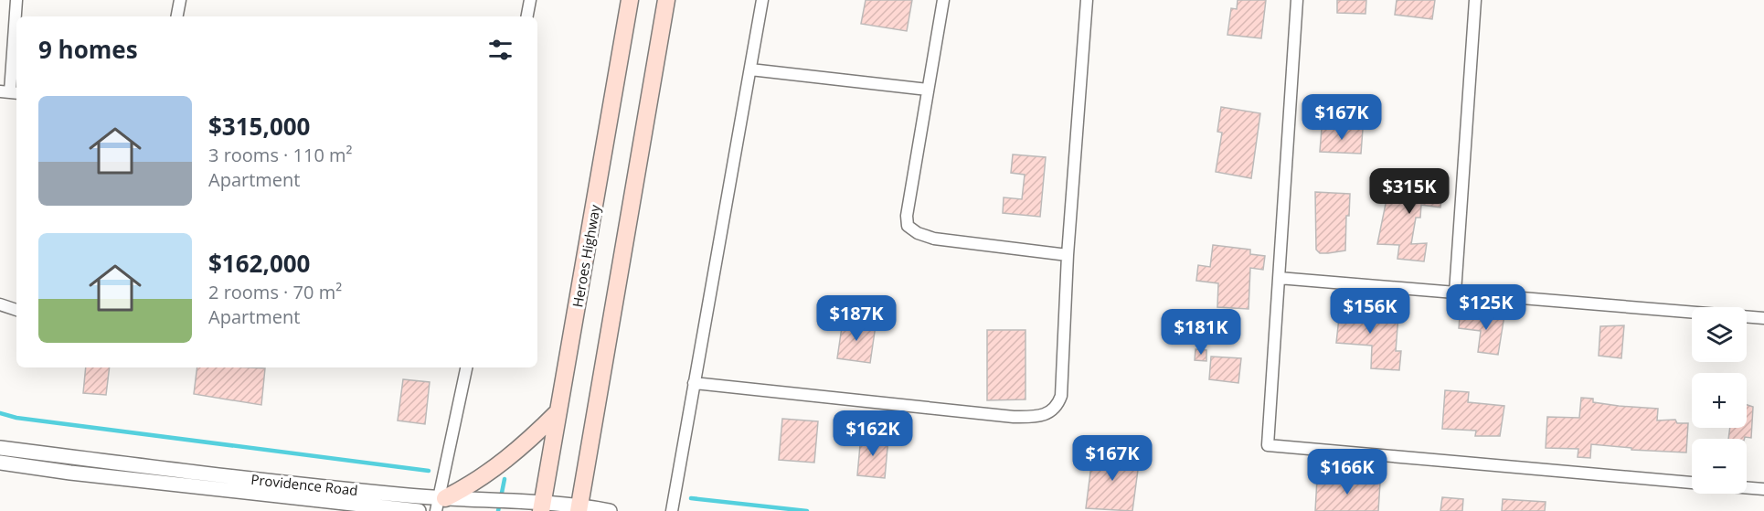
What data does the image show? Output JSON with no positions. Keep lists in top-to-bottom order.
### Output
{
  "streets": {
    "main road": ["Heroes Highway"],
    "street": ["Providence Road"]
  },
  "crossings": [
    ["Heroes Highway", "Providence Road"]
  ],
  "page": {
    "heading": "9 homes",
    "list": [
      {
        "name": "$315,000",
        "note": "3 rooms · 110 m² · Apartment"
      },
      {
        "name": "$162,000",
        "note": "2 rooms · 70 m² · Apartment"
      }
    ],
    "price": [
      "$167K",
      "$315K",
      "$125K",
      "$156K",
      "$187K",
      "$181K",
      "$162K",
      "$167K",
      "$166K"
    ],
    "map_buttons": ["+", "−"]
  }
}
